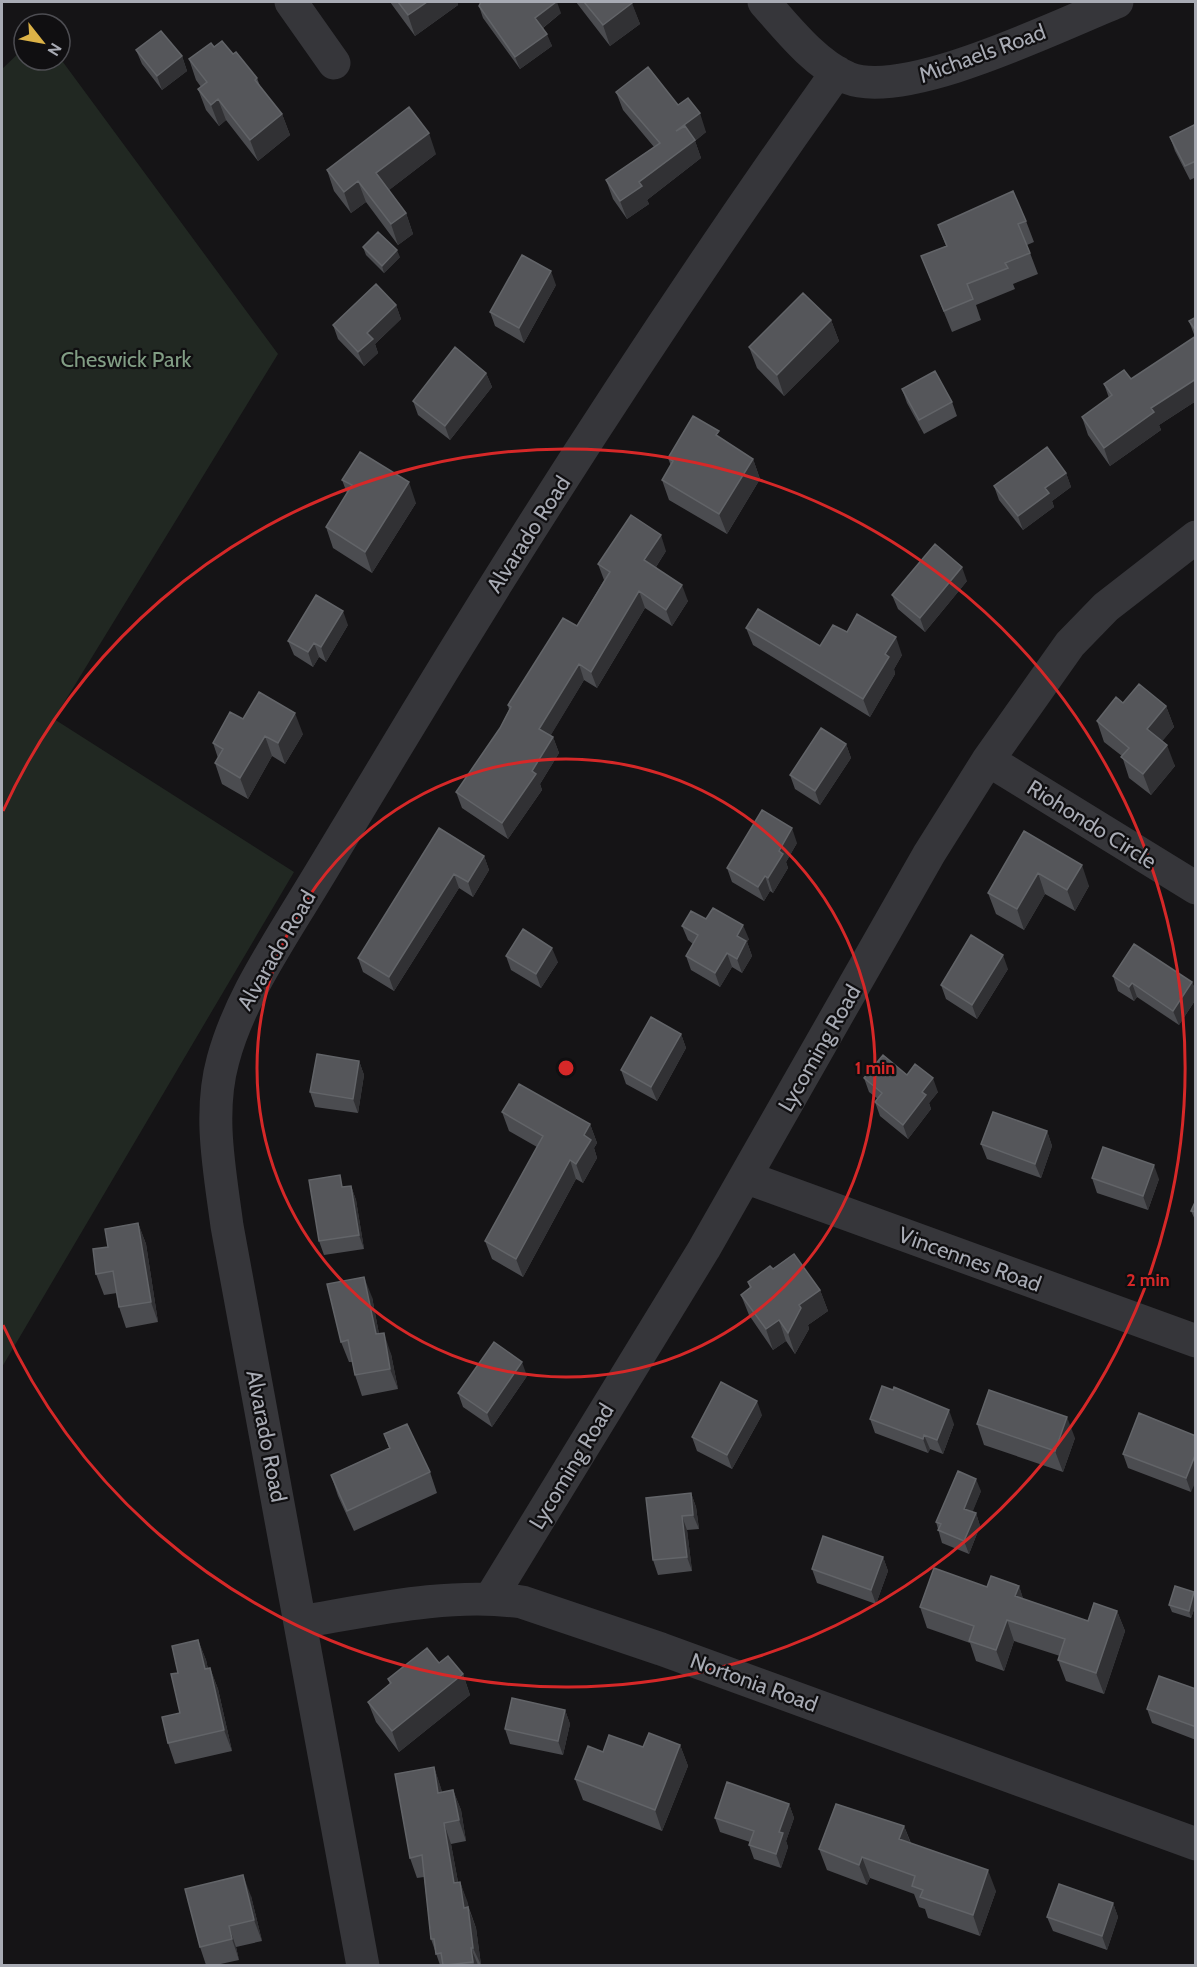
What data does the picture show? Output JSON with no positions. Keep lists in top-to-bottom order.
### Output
{
  "streets": {
    "street": [
      "Michaels Road",
      "Alvarado Road",
      "Riohondo Circle",
      "Lycoming Road",
      "Vincennes Road",
      "Nortonia Road"
    ]
  },
  "crossings": [
    ["Michaels Road", "Alvarado Road"],
    ["Alvarado Road", "Nortonia Road"],
    ["Riohondo Circle", "Lycoming Road"],
    ["Lycoming Road", "Vincennes Road"],
    ["Lycoming Road", "Nortonia Road"]
  ],
  "parks": ["Cheswick Park"],
  "north": "bottom right",
  "rings": ["1 min", "2 min"]
}
